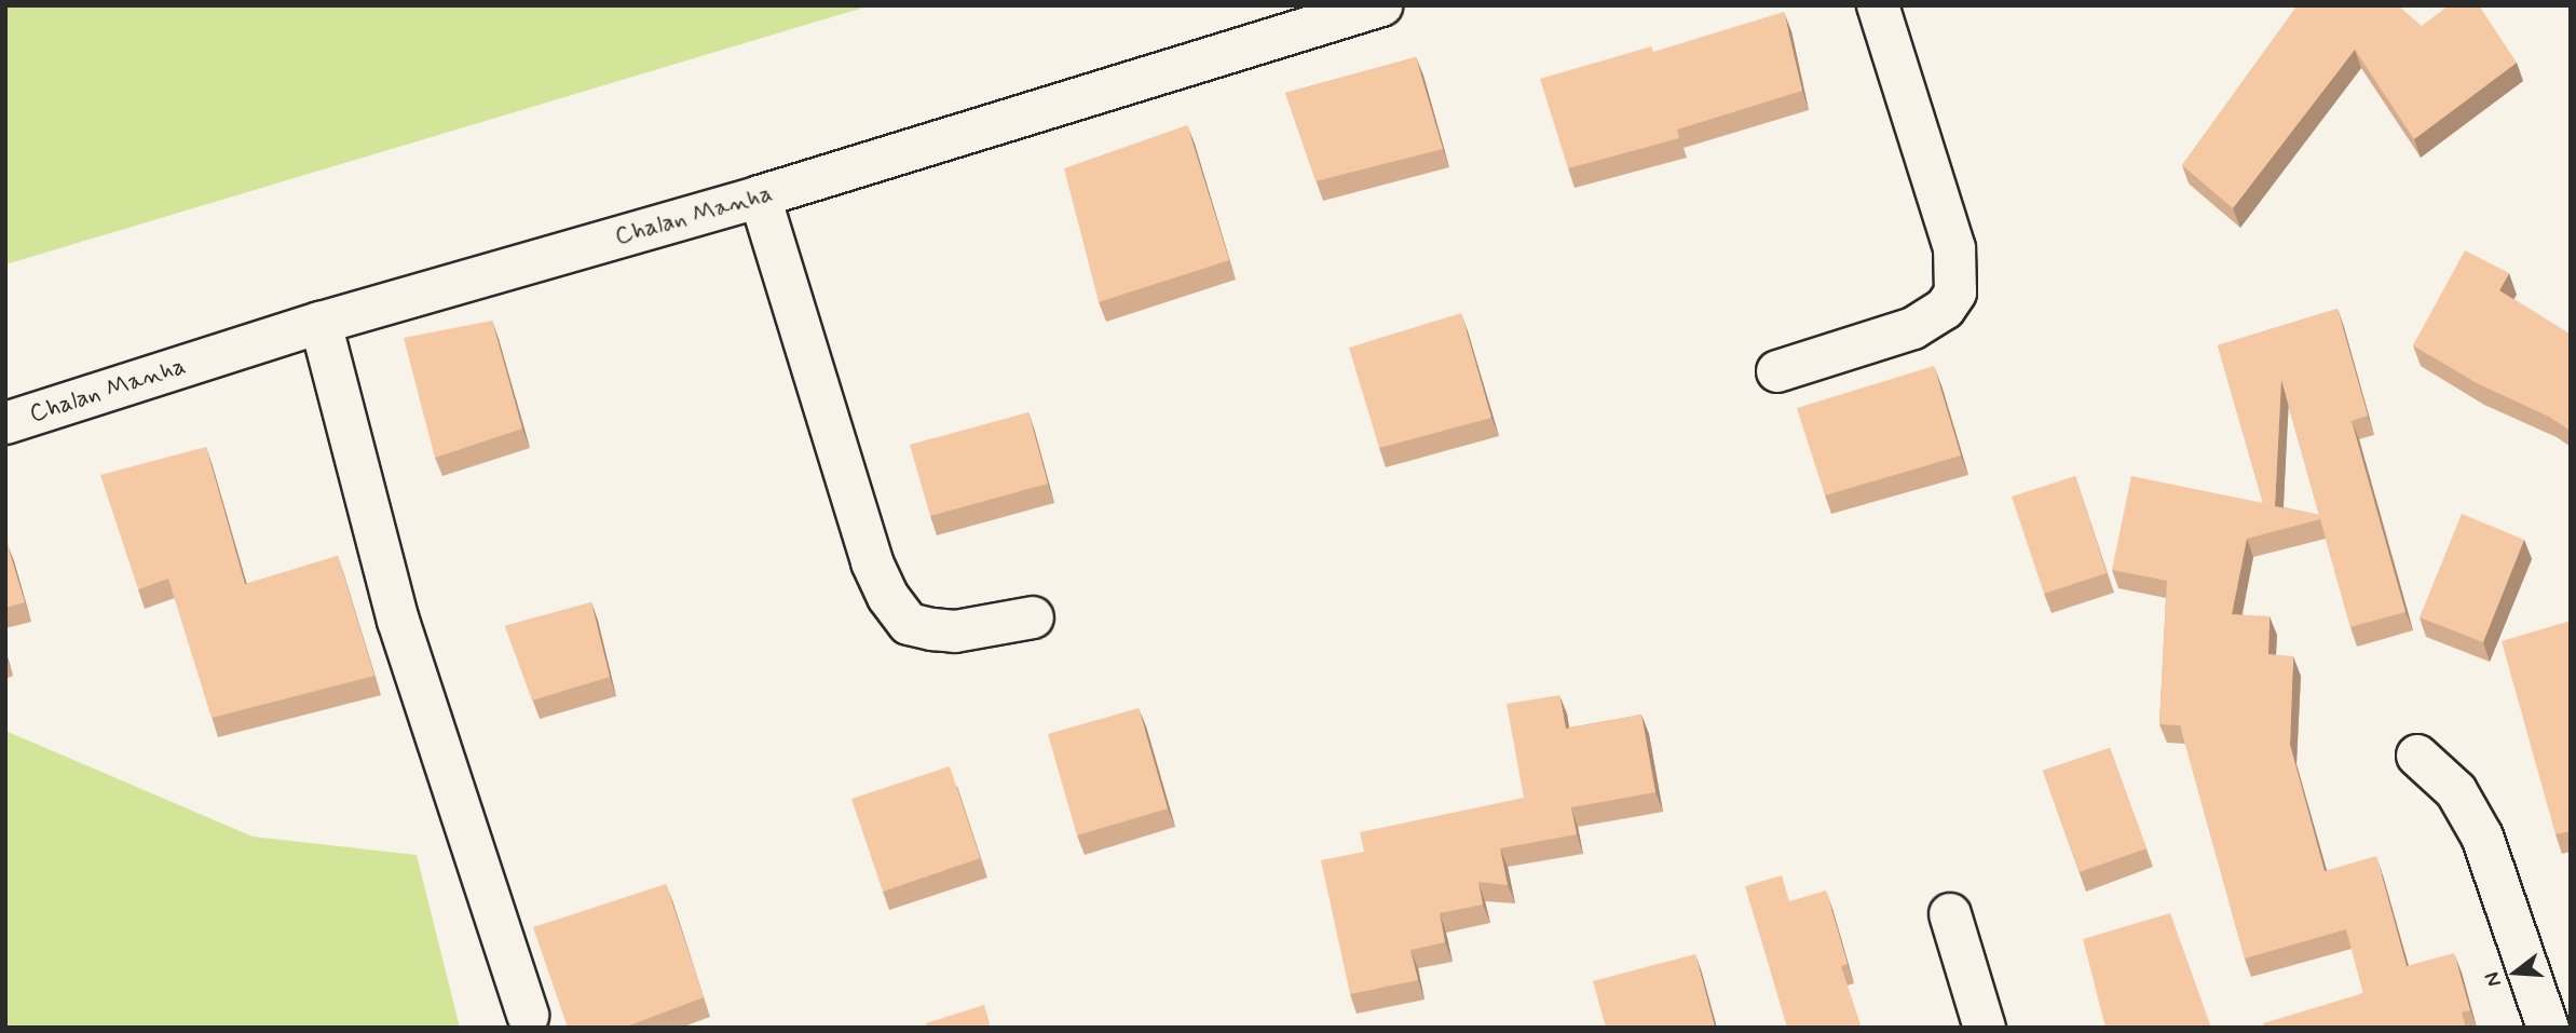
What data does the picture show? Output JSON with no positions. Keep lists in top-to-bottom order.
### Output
{
  "streets": {
    "street": ["Chalan Manha"]
  },
  "north": "left"
}
